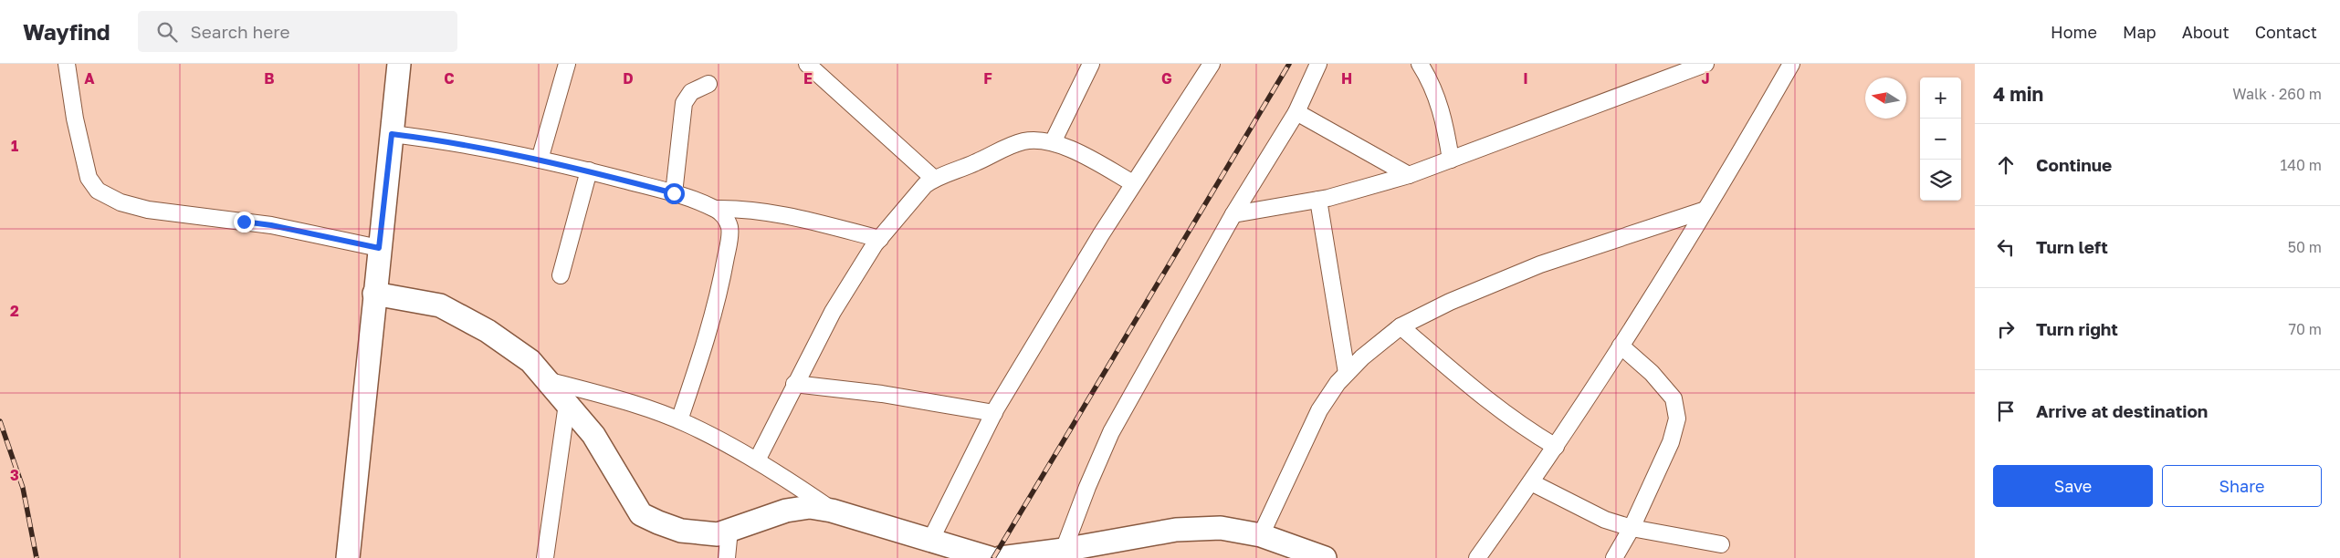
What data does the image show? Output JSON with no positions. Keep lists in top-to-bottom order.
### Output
{
  "north": "left",
  "page": {
    "header": "Wayfind",
    "search": "Search here",
    "nav": [
      "Home",
      "Map",
      "About",
      "Contact"
    ],
    "heading": ["4 min", "Walk · 260 m"],
    "map_buttons": ["+", "−"],
    "list": [
      ["Continue", "140 m"],
      ["Turn left", "50 m"],
      ["Turn right", "70 m"],
      "Arrive at destination"
    ],
    "buttons": ["Save", "Share"]
  },
  "grid": {
    "columns": [
      "A",
      "B",
      "C",
      "D",
      "E",
      "F",
      "G",
      "H",
      "I",
      "J"
    ],
    "rows": ["1", "2", "3"]
  }
}
